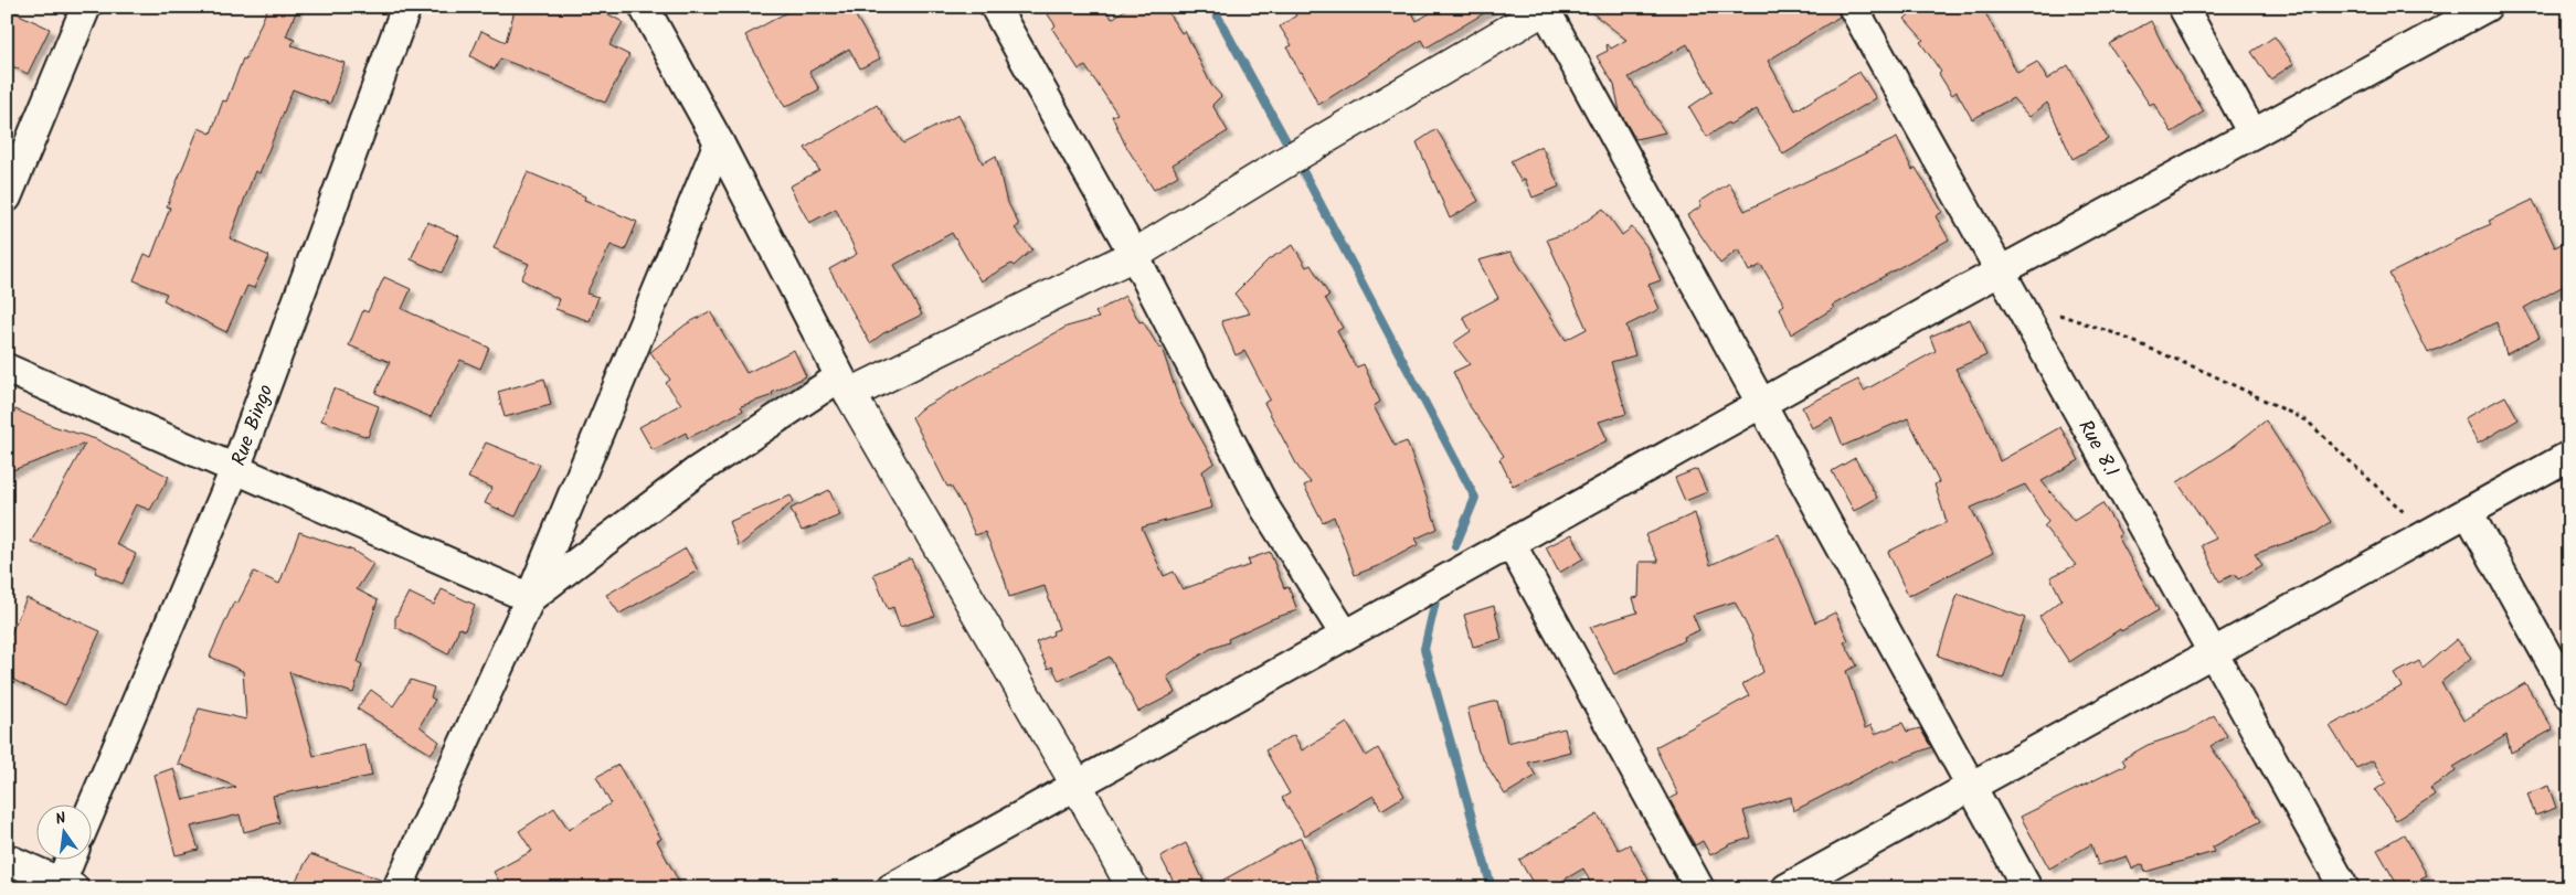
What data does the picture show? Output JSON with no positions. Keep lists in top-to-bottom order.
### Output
{
  "streets": {
    "street": ["Rue Bingo", "Rue 8.1"]
  },
  "north": "top"
}
